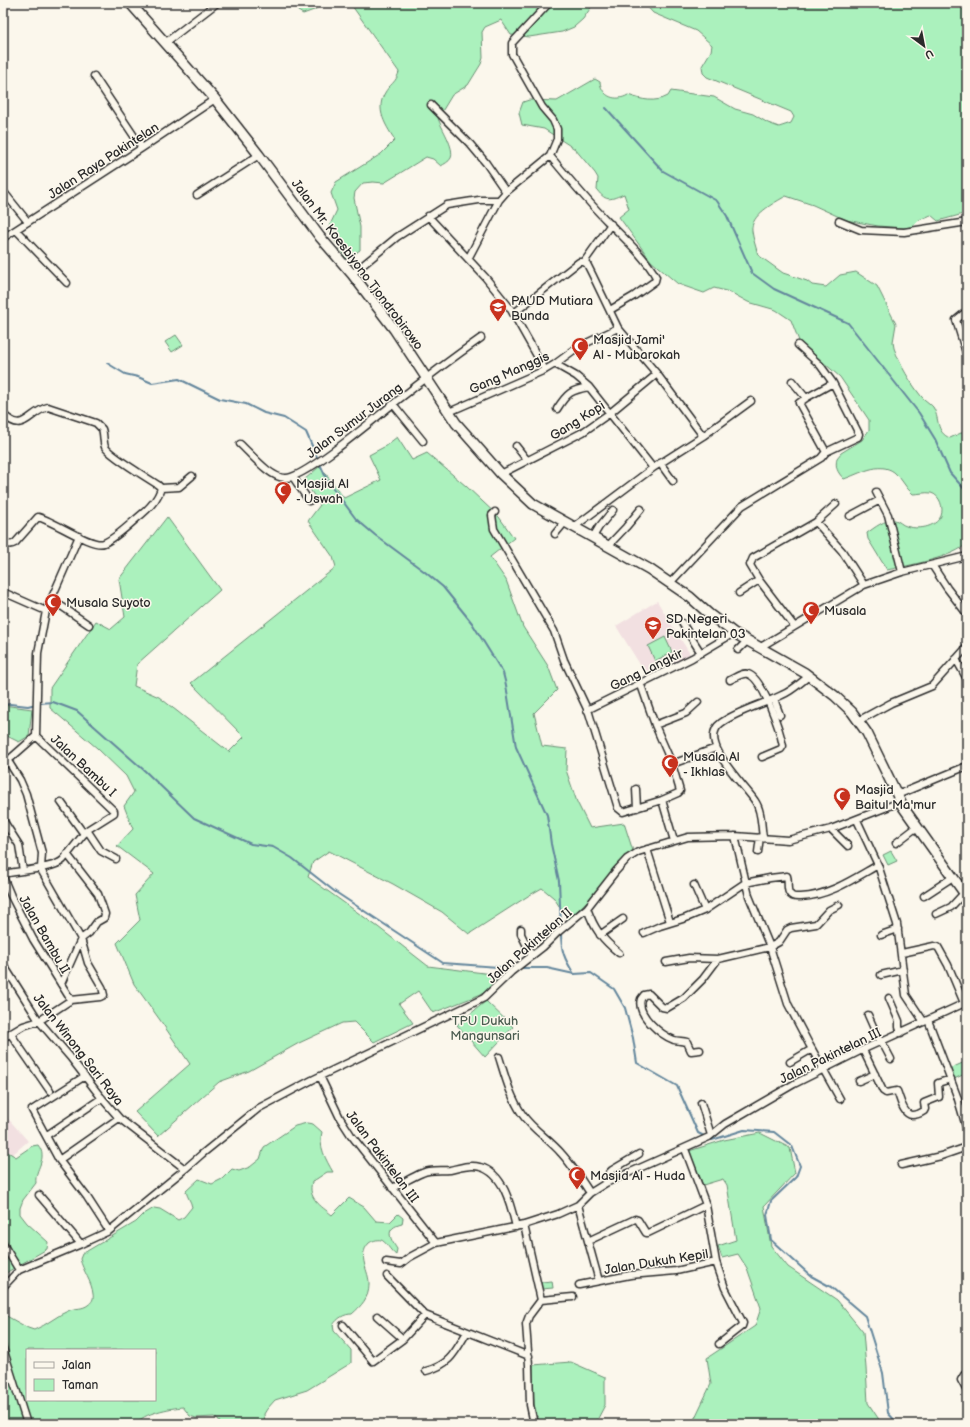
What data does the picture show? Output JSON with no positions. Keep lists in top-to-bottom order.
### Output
{
  "streets": {
    "main road": ["Jalan Mr. Koesbiyono Tjondrobirowo"],
    "street": [
      "Jalan Raya Pakintelan",
      "Gang Manggis",
      "Jalan Sumur Jurang",
      "Gang Kopi",
      "Gang Langkir",
      "Jalan Bambu I",
      "Jalan Bambu II",
      "Jalan Pakintelan II",
      "Jalan Winong Sari Raya",
      "Jalan Pakintelan III",
      "Jalan Dukuh Kepil"
    ]
  },
  "crossings": [
    ["Jalan Raya Pakintelan", "Jalan Mr. Koesbiyono Tjondrobirowo"],
    ["Jalan Mr. Koesbiyono Tjondrobirowo", "Gang Manggis"],
    ["Jalan Mr. Koesbiyono Tjondrobirowo", "Jalan Sumur Jurang"],
    ["Jalan Mr. Koesbiyono Tjondrobirowo", "Gang Kopi"],
    ["Jalan Mr. Koesbiyono Tjondrobirowo", "Gang Langkir"],
    ["Jalan Mr. Koesbiyono Tjondrobirowo", "Jalan Pakintelan II"],
    ["Jalan Bambu II", "Jalan Winong Sari Raya"],
    ["Jalan Pakintelan II", "Jalan Winong Sari Raya"],
    ["Jalan Pakintelan II", "Jalan Pakintelan III"],
    ["Jalan Pakintelan III", "Jalan Dukuh Kepil"]
  ],
  "parks": ["TPU Dukuh Mangunsari"],
  "places": {
    "school or university": ["PAUD Mutiara Bunda", "SD Negeri Pakintelan 03"],
    "mosque": [
      "Masjid Jami' Al - Mubarokah",
      "Masjid Al - Uswah",
      "Musala Suyoto",
      "Musala",
      "Musala Al - Ikhlas",
      "Masjid Baitul Ma'mur",
      "Masjid Al - Huda"
    ]
  },
  "legend": ["Jalan", "Taman"],
  "north": "bottom right"
}
